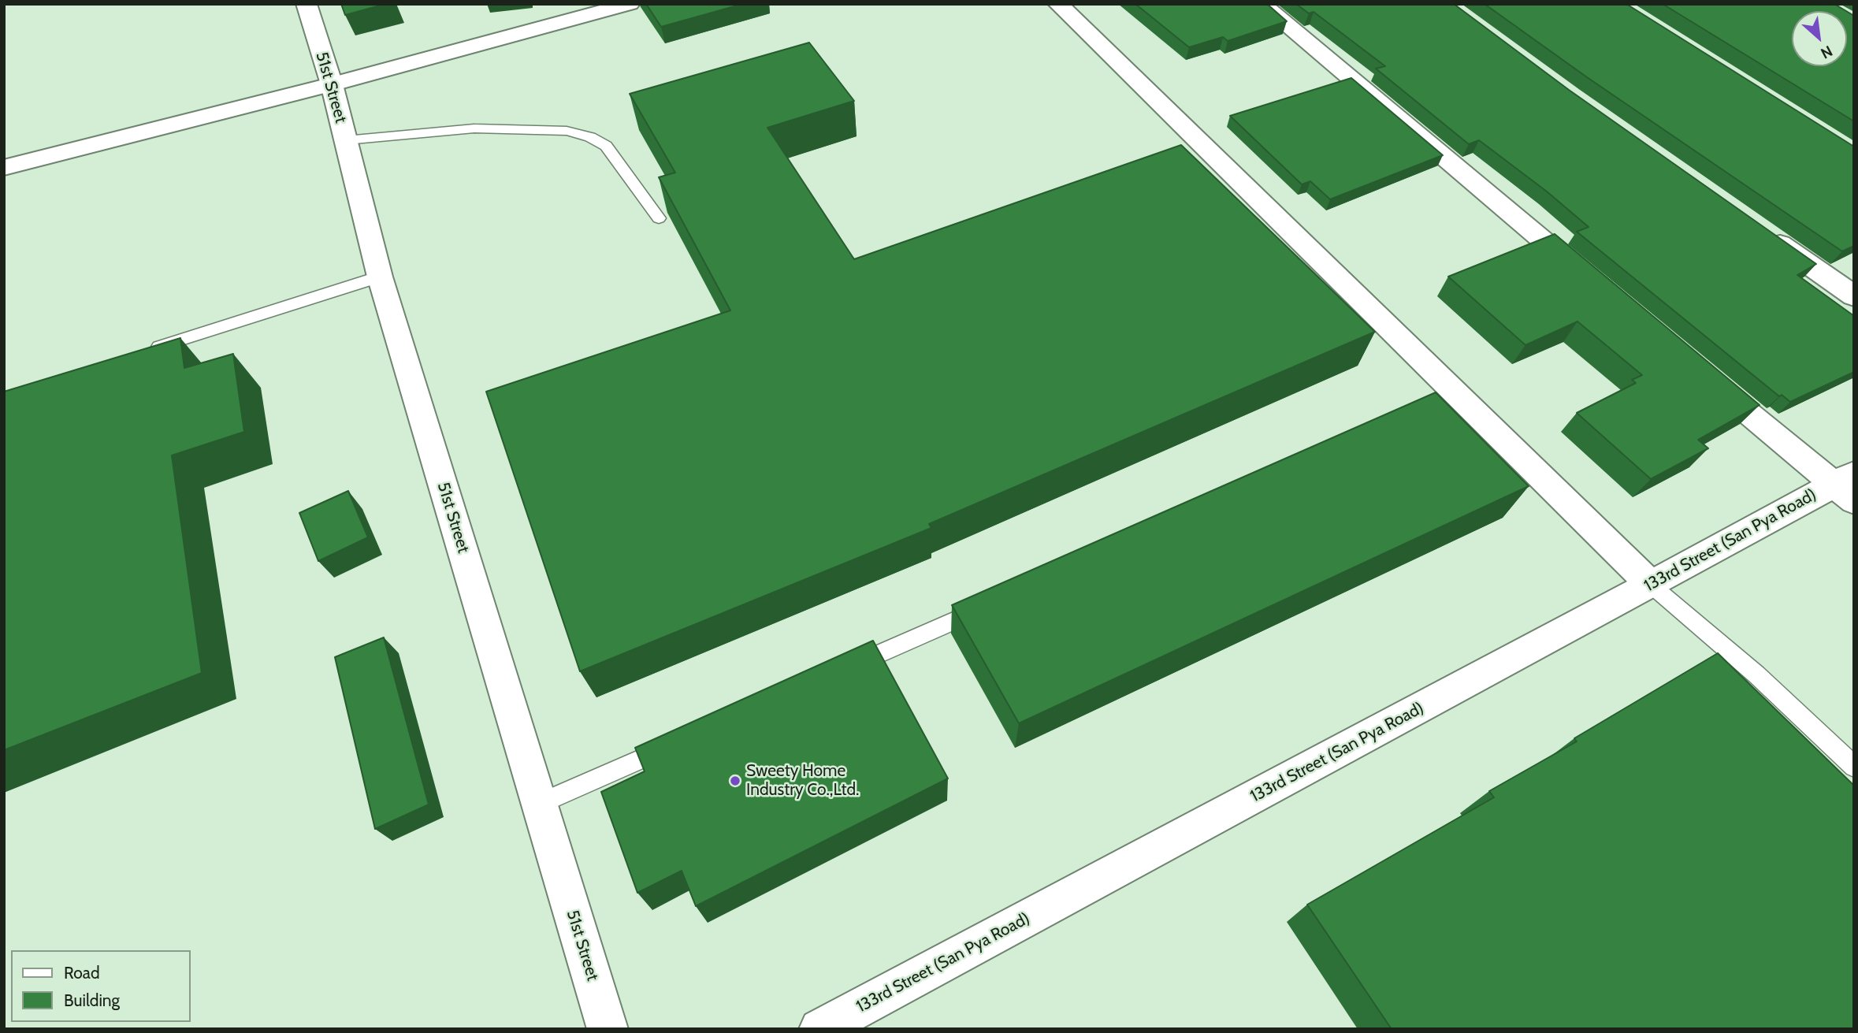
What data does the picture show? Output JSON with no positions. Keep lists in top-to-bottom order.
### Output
{
  "streets": {
    "street": ["51st Street", "133rd Street (San Pya Road)"]
  },
  "places": ["Sweety Home Industry Co.,Ltd."],
  "legend": ["Road", "Building"],
  "north": "bottom right"
}
